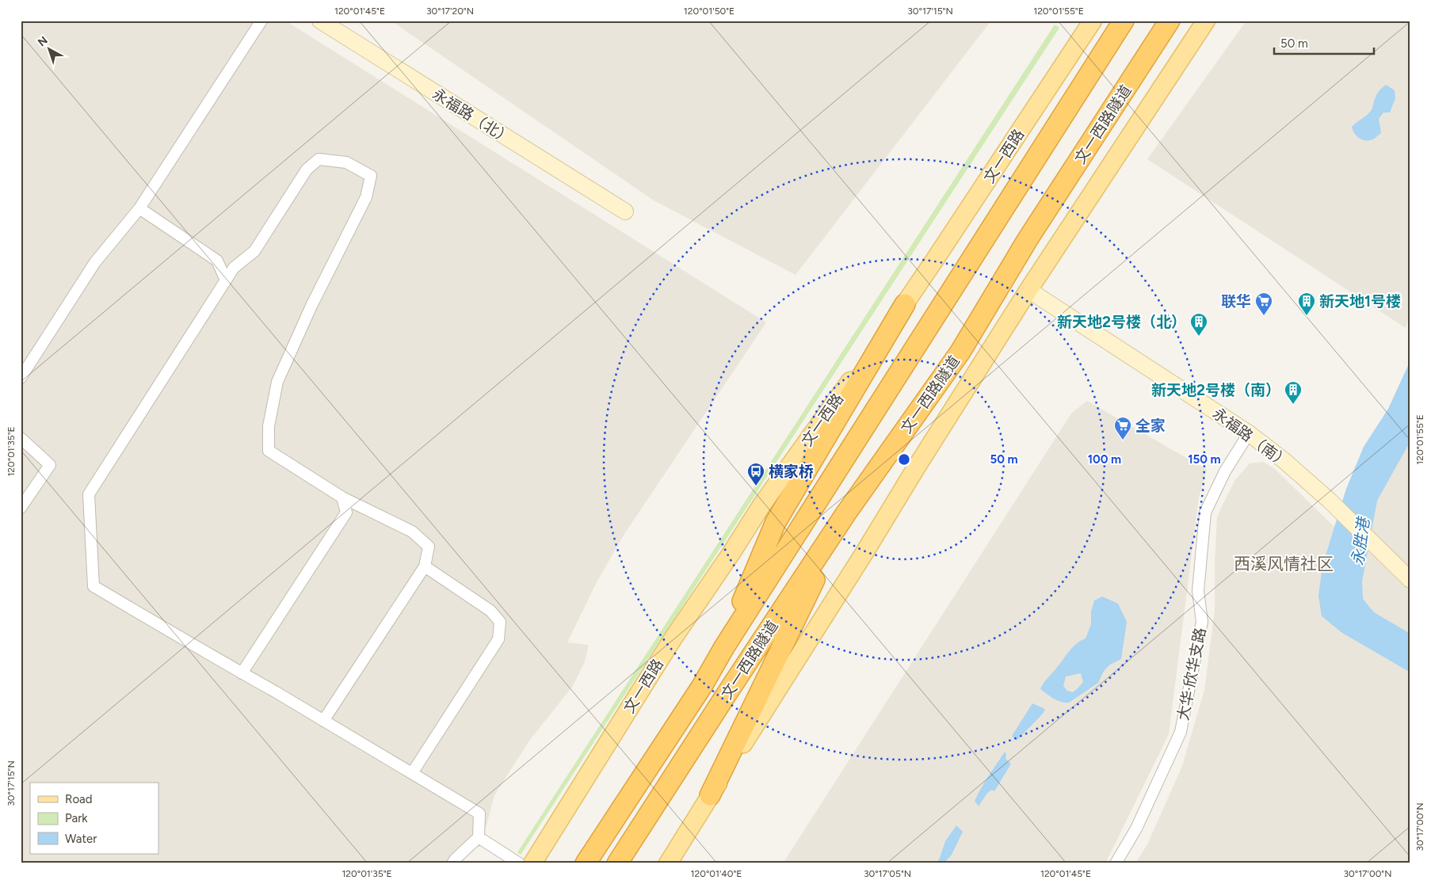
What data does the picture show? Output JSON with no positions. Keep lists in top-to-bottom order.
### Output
{
  "streets": {
    "highway": ["文一西路隧道"],
    "main road": ["文一西路"],
    "street": ["永福路（北）", "永福路（南）", "大华·欣华支路"]
  },
  "crossings": [
    ["永福路（南）", "大华·欣华支路"]
  ],
  "districts": ["西溪风情社区"],
  "water": ["永胜港"],
  "places": {
    "supermarket": ["联华", "全家"],
    "building": ["新天地1号楼", "新天地2号楼（北）", "新天地2号楼（南）"],
    "bus stop": ["横家桥"]
  },
  "legend": ["Road", "Park", "Water"],
  "scale_bar": "50 m",
  "north": "top left",
  "coordinates": [
    "120°01'45\"E",
    "30°17'20\"N",
    "120°01'50\"E",
    "30°17'15\"N",
    "120°01'55\"E",
    "120°01'35\"E",
    "30°17'00\"N",
    "120°01'40\"E",
    "30°17'05\"N"
  ],
  "rings": ["50 m", "100 m", "150 m"]
}
